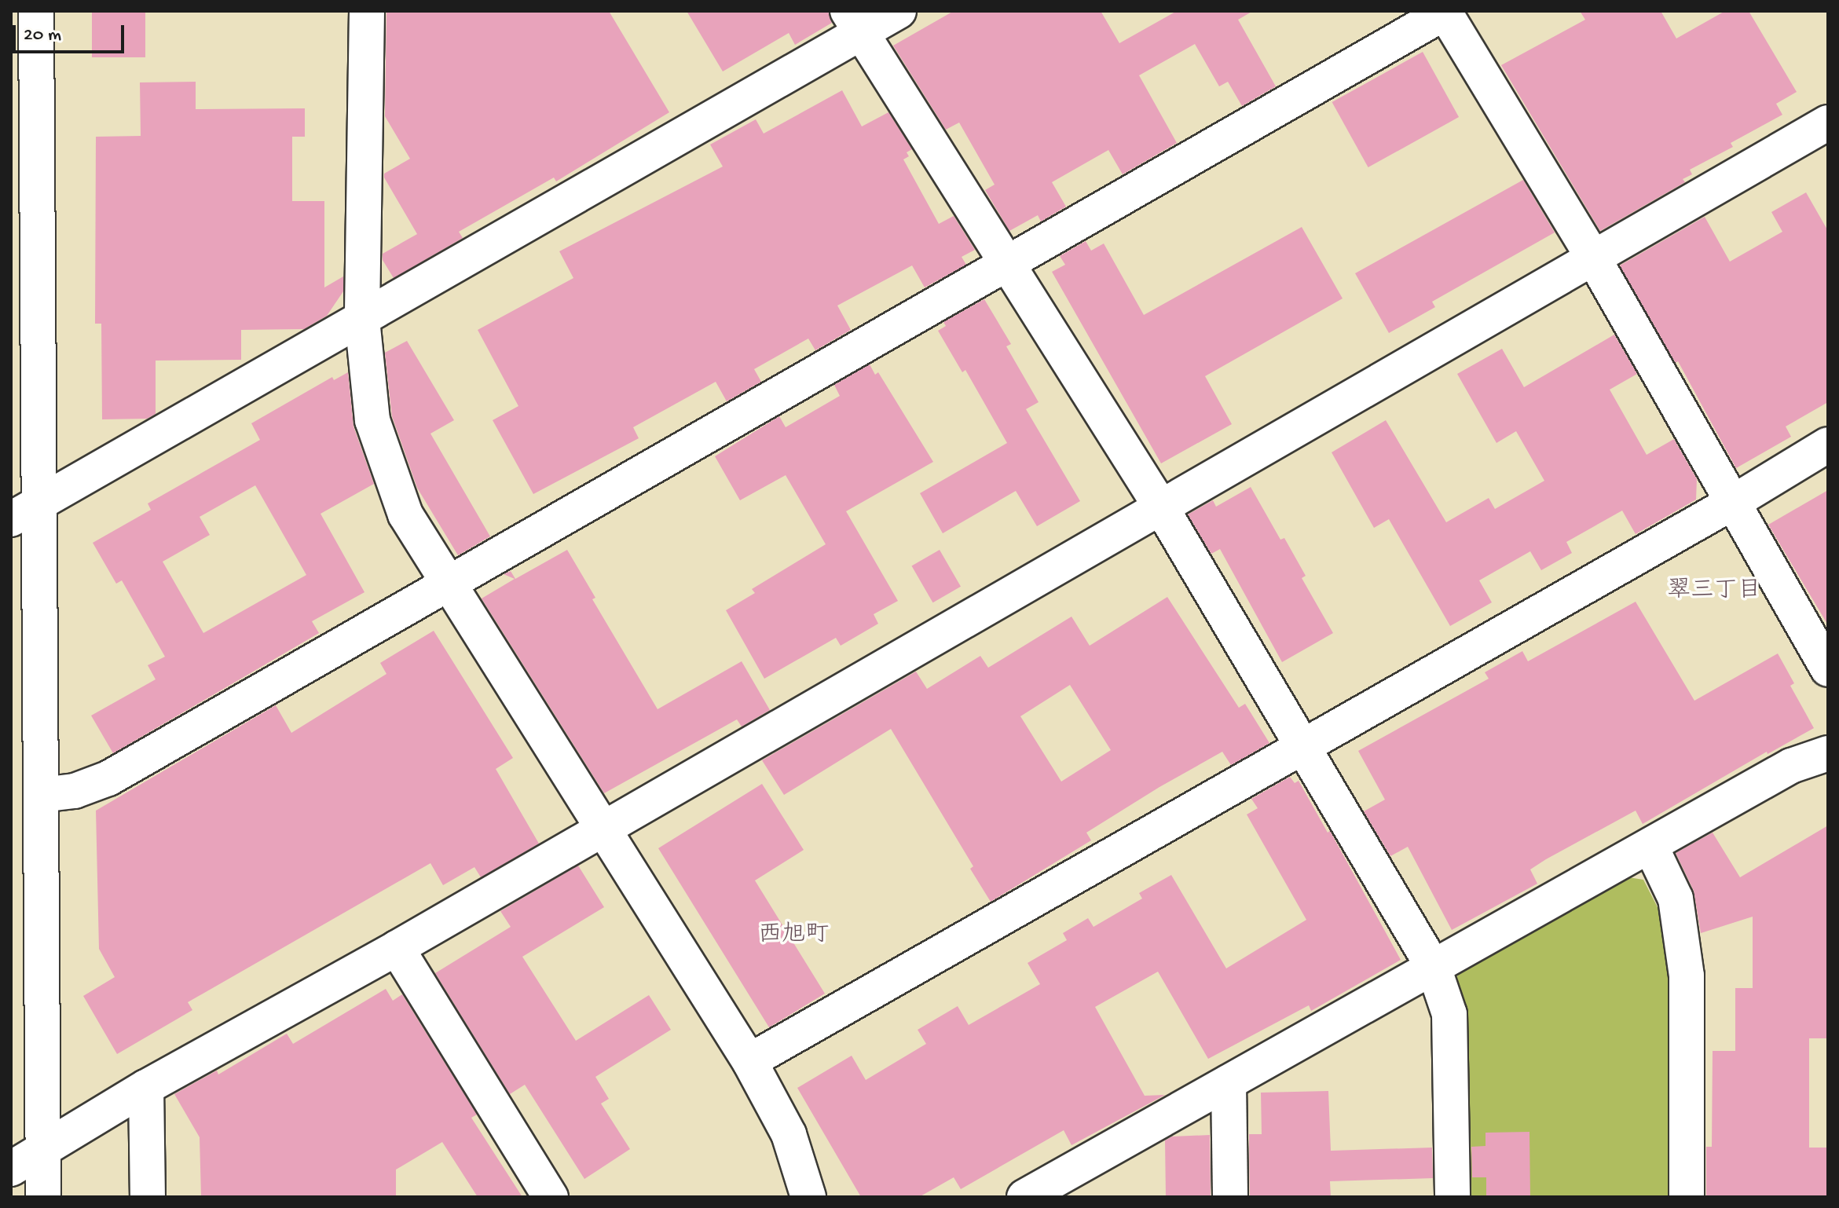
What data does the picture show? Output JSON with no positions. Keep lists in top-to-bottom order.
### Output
{
  "districts": ["翠三丁目", "西旭町"],
  "scale_bar": "20 m"
}
